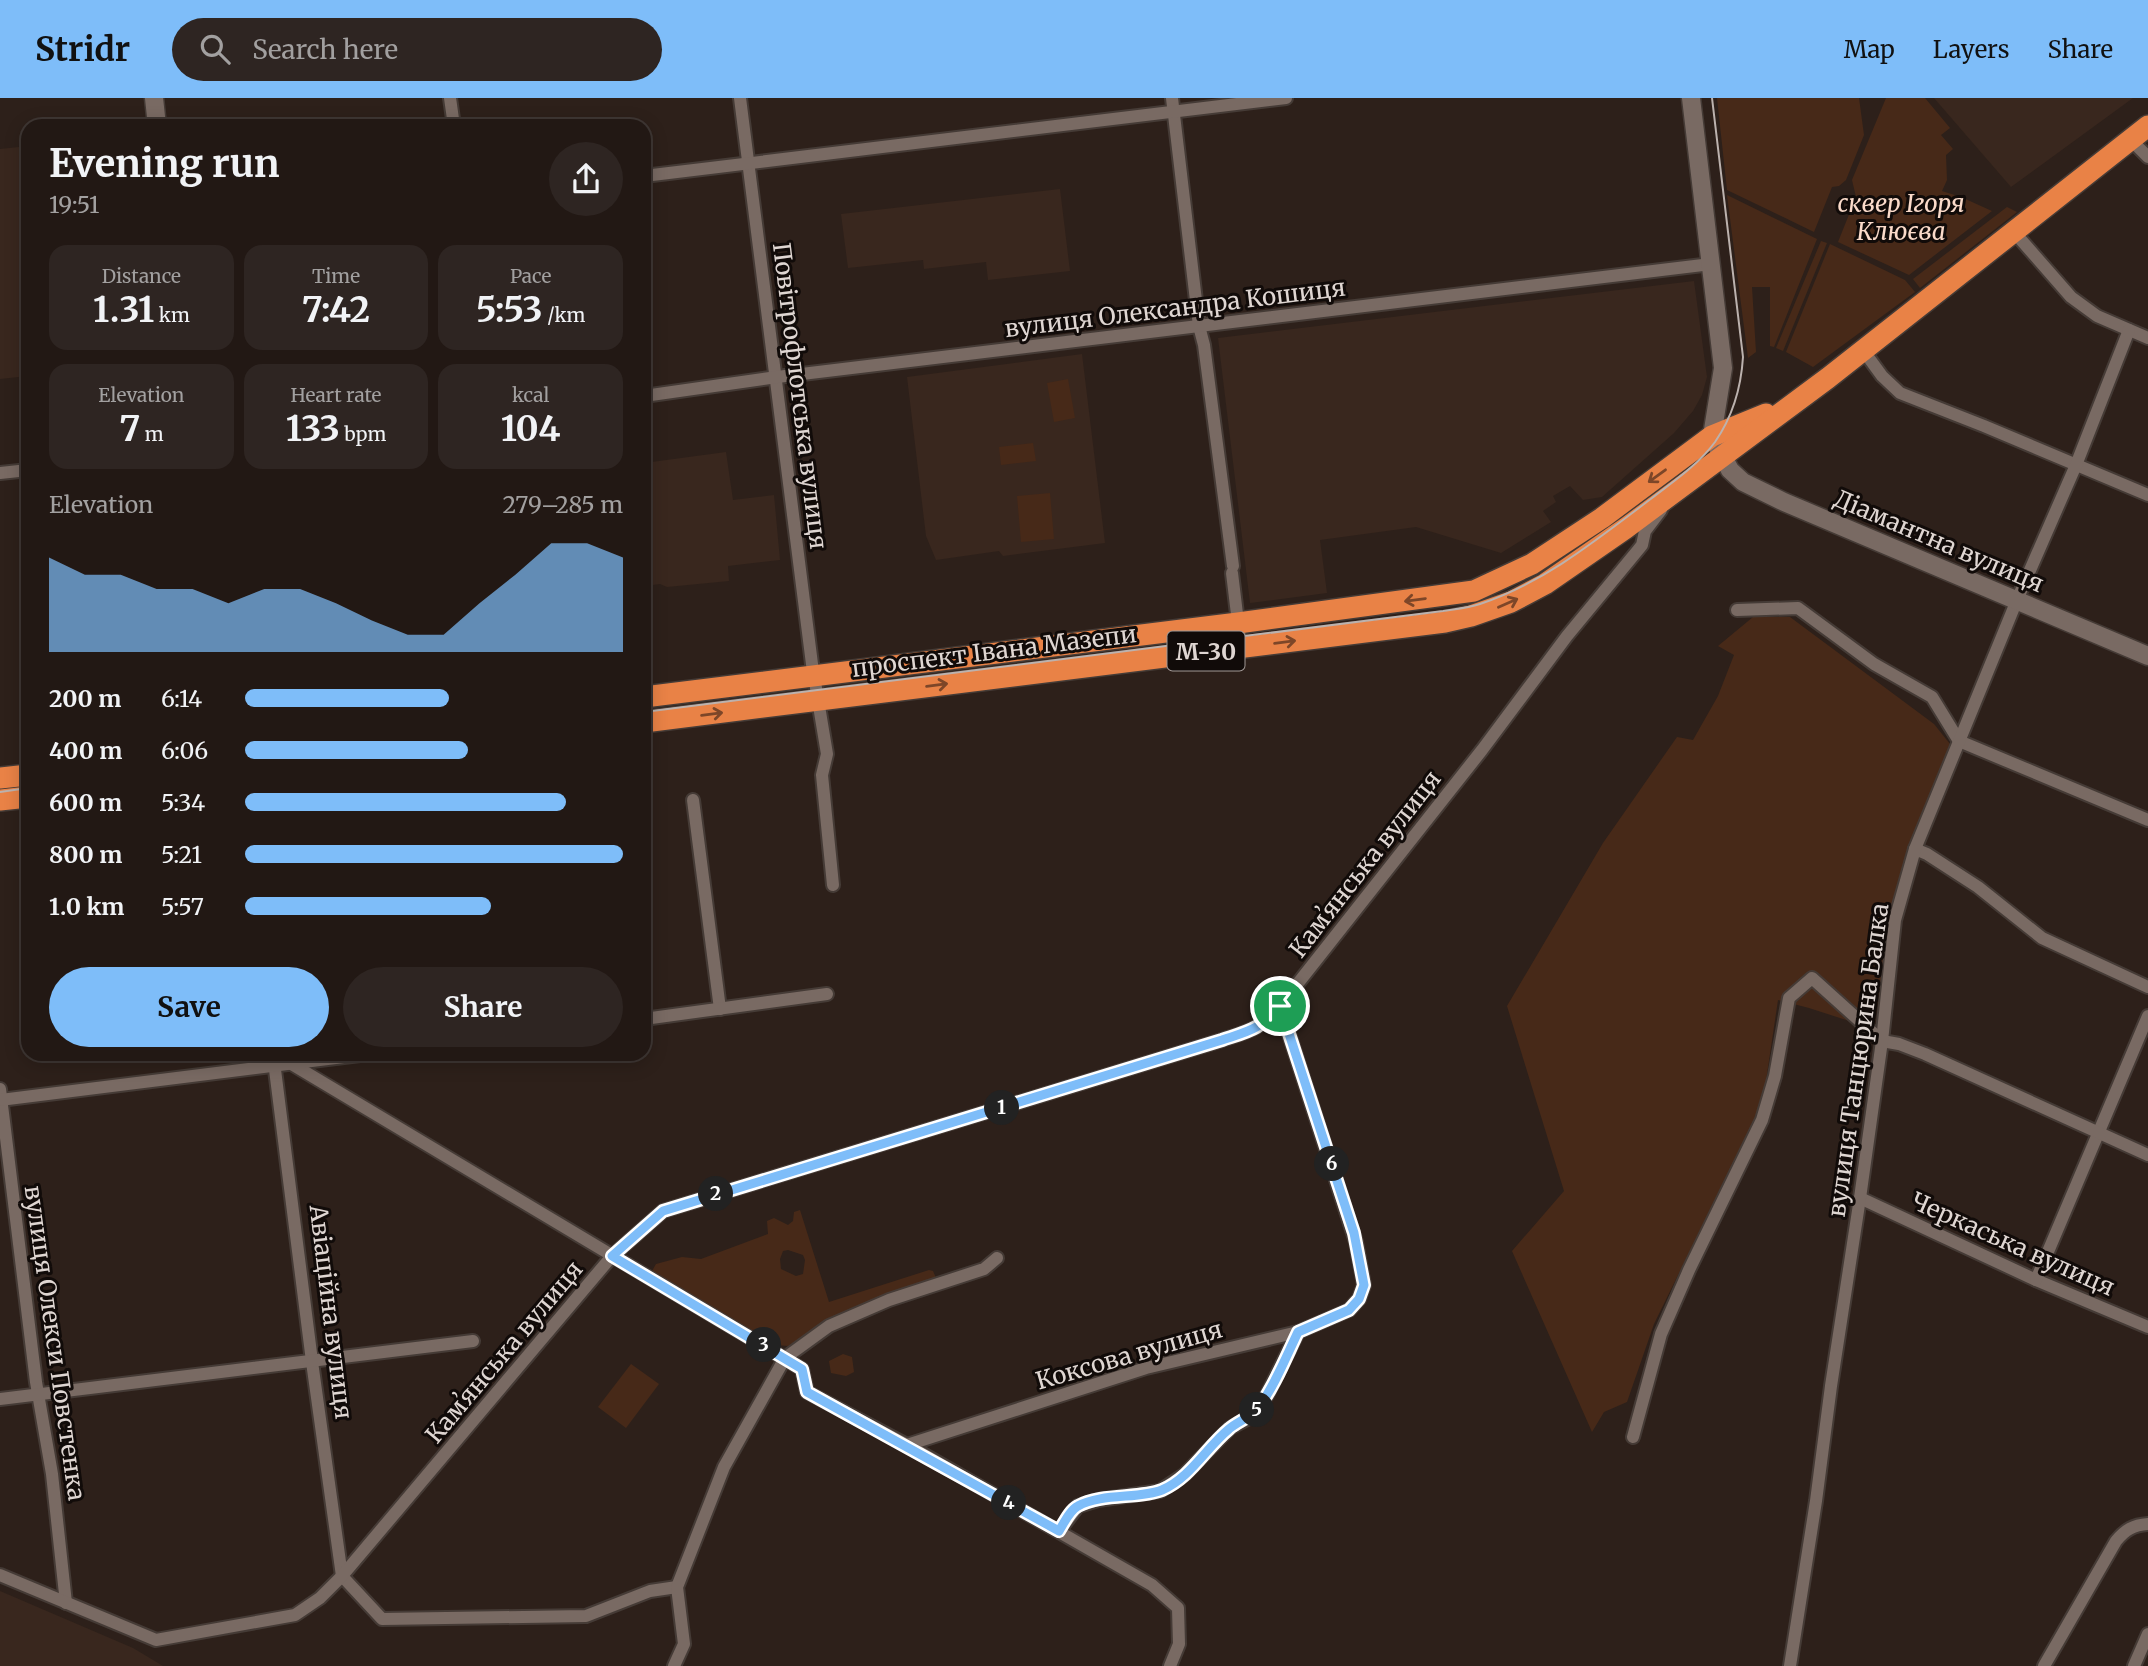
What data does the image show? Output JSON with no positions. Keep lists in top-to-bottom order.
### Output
{
  "streets": {
    "highway": ["проспект Івана Мазепи", "М-30"],
    "street": [
      "вулиця Олександра Кошиця",
      "Повітрофлотська вулиця",
      "Діамантна вулиця",
      "Камʼянська вулиця",
      "вулиця Танцюрина Балка",
      "Черкаська вулиця",
      "Авіаційна вулиця",
      "вулиця Олекси Повстенка",
      "Коксова вулиця"
    ]
  },
  "crossings": [
    ["вулиця Олександра Кошиця", "Повітрофлотська вулиця"],
    ["Повітрофлотська вулиця", "проспект Івана Мазепи"],
    ["Діамантна вулиця", "проспект Івана Мазепи"],
    ["Діамантна вулиця", "М-30"],
    ["Діамантна вулиця", "вулиця Танцюрина Балка"],
    ["проспект Івана Мазепи", "М-30"],
    ["проспект Івана Мазепи", "Камʼянська вулиця"],
    ["Камʼянська вулиця", "Авіаційна вулиця"],
    ["Камʼянська вулиця", "вулиця Олекси Повстенка"],
    ["Камʼянська вулиця", "Коксова вулиця"],
    ["вулиця Танцюрина Балка", "Черкаська вулиця"]
  ],
  "parks": ["сквер Ігоря Клюєва"],
  "page": {
    "header": "Stridr",
    "search": "Search here",
    "nav": ["Map", "Layers", "Share"],
    "heading": ["Evening run", "19:51"],
    "stats": [
      ["Distance", "1.31 km"],
      ["Time", "7:42"],
      ["Pace", "5:53 /km"],
      ["Elevation", "7 m"],
      ["Heart rate", "133 bpm"],
      ["kcal", "104"]
    ],
    "chart": ["Elevation", "279–285 m"],
    "list": [
      {
        "name": "200 m",
        "note": "6:14"
      },
      {
        "name": "400 m",
        "note": "6:06"
      },
      {
        "name": "600 m",
        "note": "5:34"
      },
      {
        "name": "800 m",
        "note": "5:21"
      },
      {
        "name": "1.0 km",
        "note": "5:57"
      }
    ],
    "buttons": ["Save", "Share"],
    "pins": [
      "1",
      "6",
      "2",
      "3",
      "5",
      "4"
    ]
  }
}
